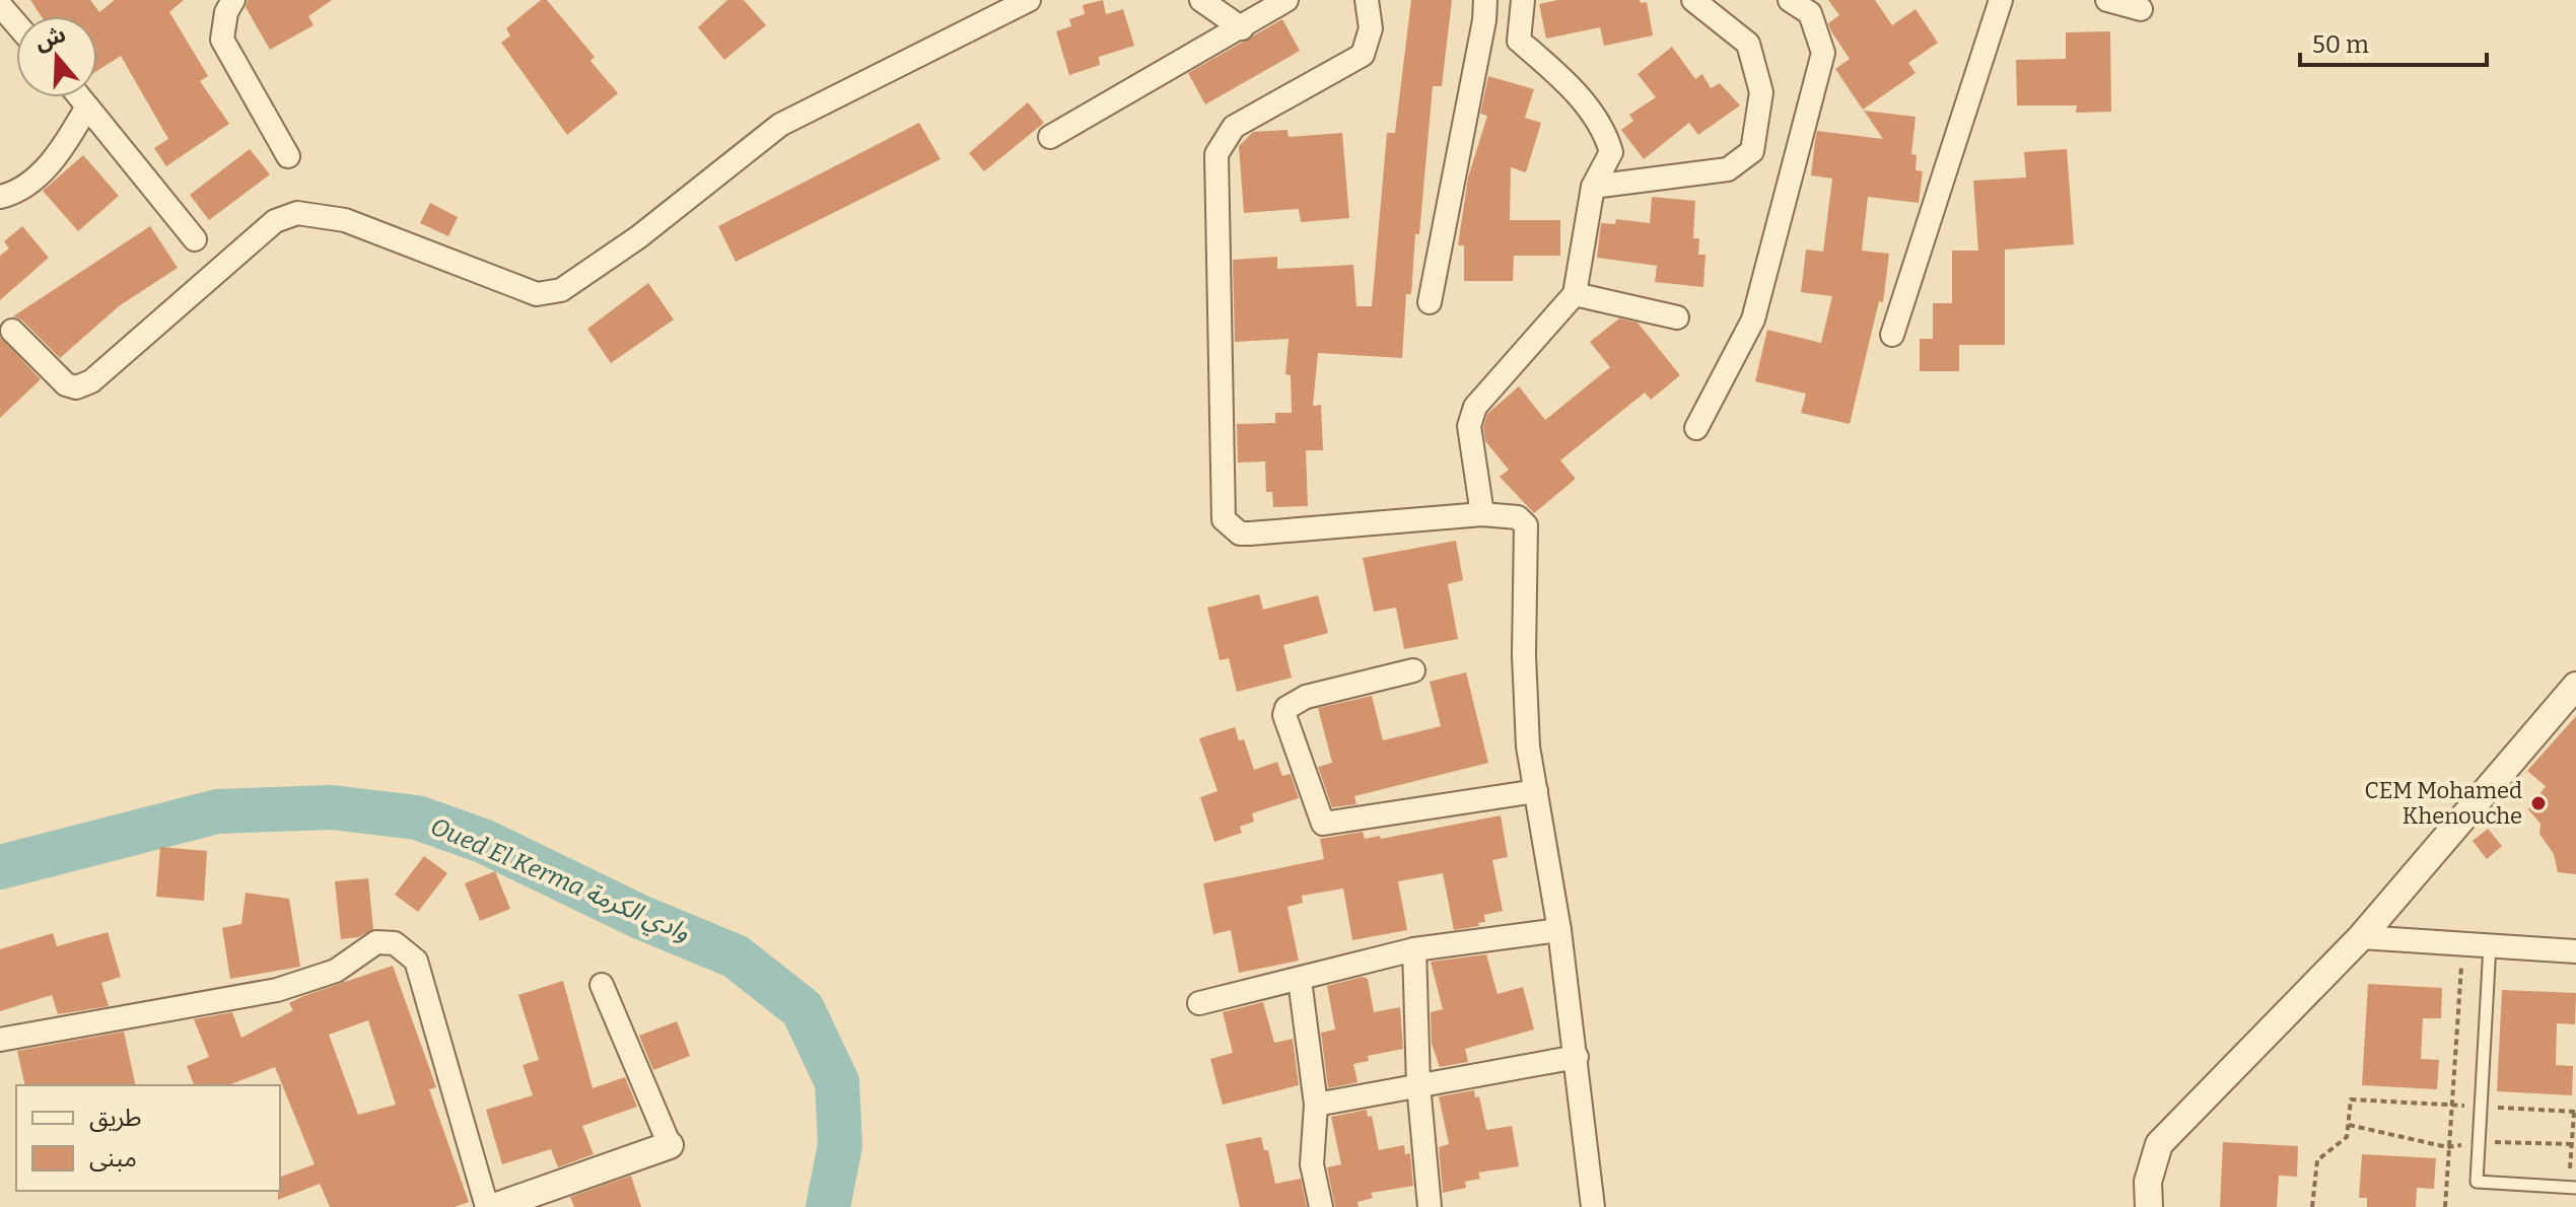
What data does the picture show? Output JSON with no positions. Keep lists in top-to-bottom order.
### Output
{
  "water": ["Oued El Kerma وادي الكرمة"],
  "places": ["CEM Mohamed Khenouche"],
  "legend": ["طريق", "مبنى"],
  "scale_bar": "50 m",
  "north": "top"
}
